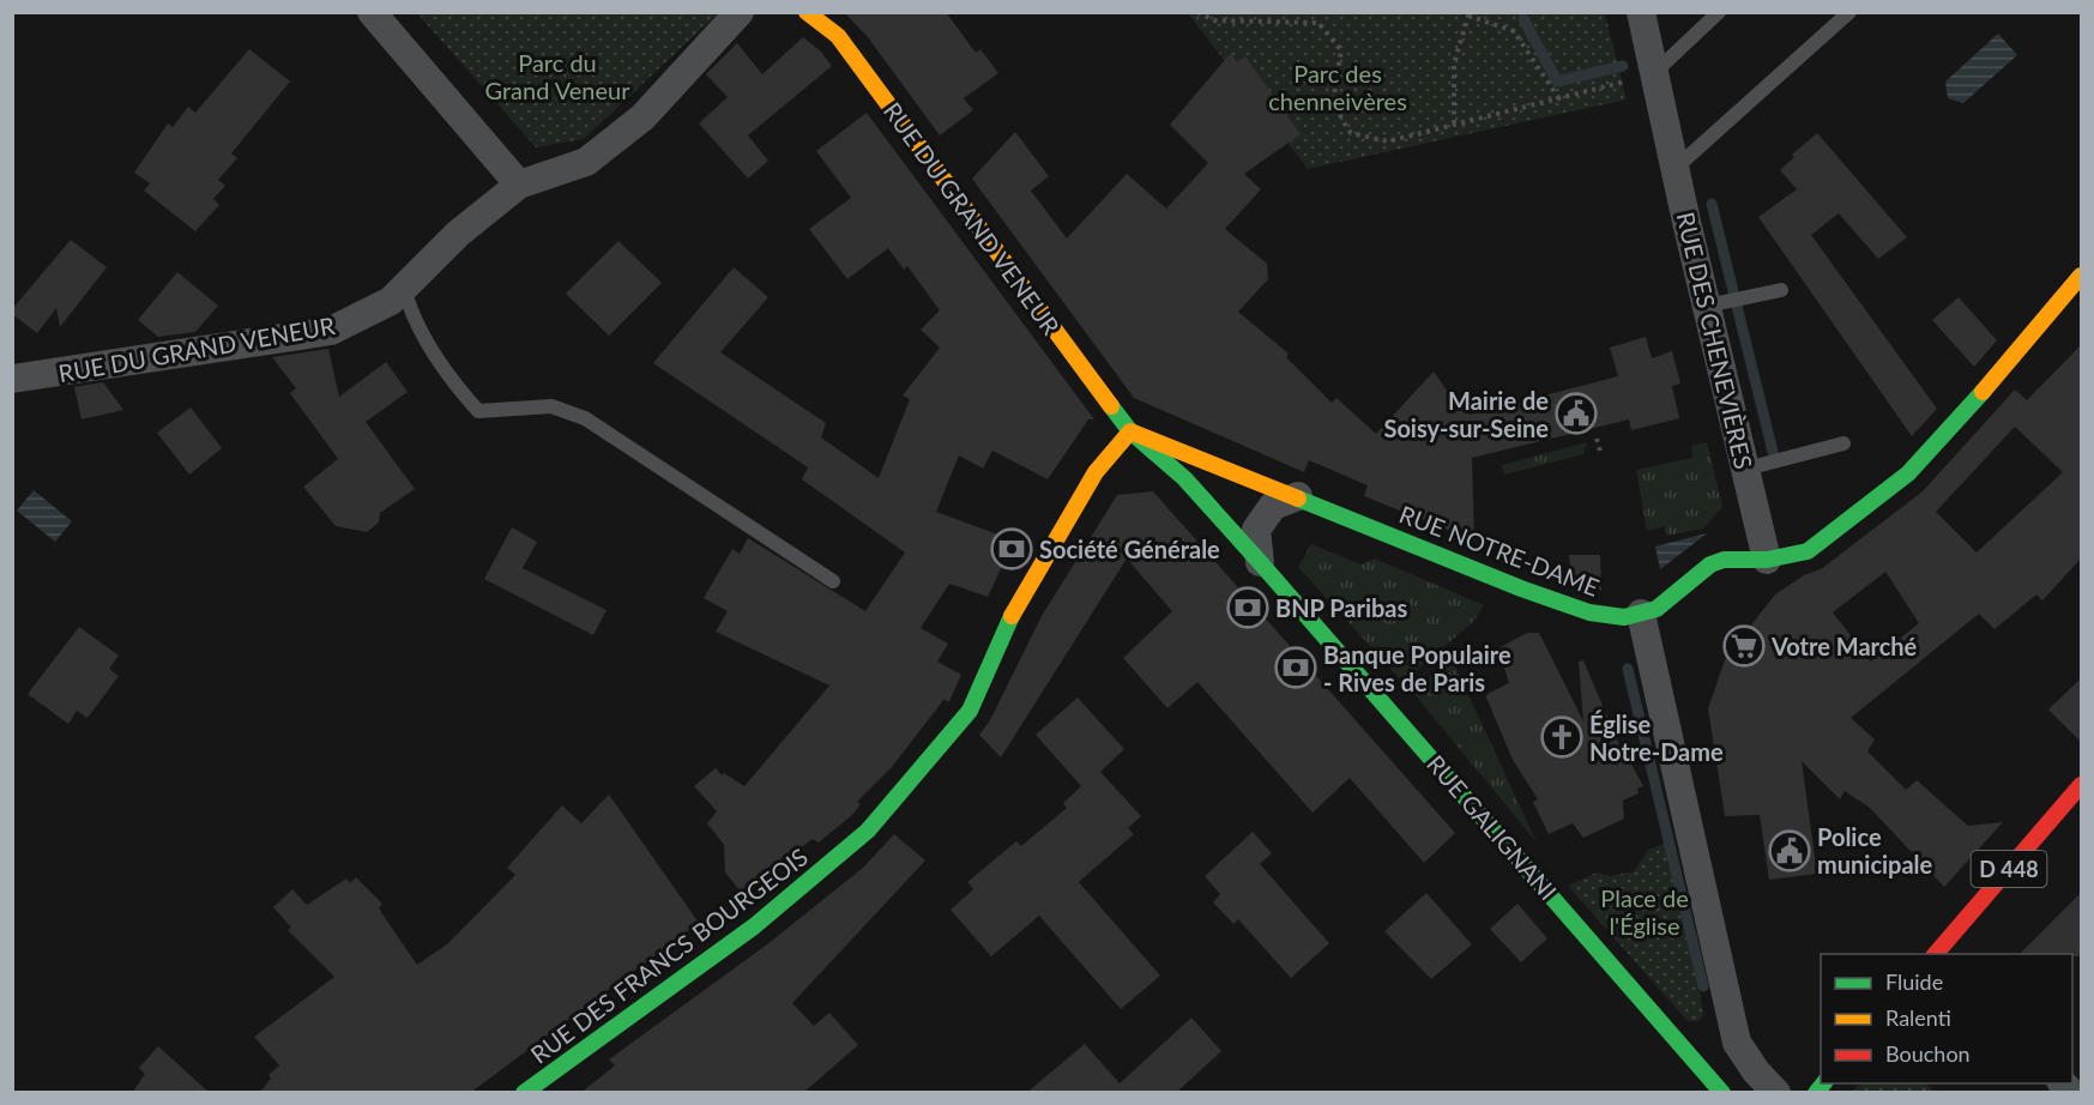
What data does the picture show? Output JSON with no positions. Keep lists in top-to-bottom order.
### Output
{
  "streets": {
    "main road": [
      "RUE DU GRAND VENEUR",
      "RUE NOTRE-DAME",
      "RUE GALIGNANI",
      "D 448",
      "RUE DES FRANCS BOURGEOIS"
    ],
    "street": ["RUE DES CHENEVIÈRES"]
  },
  "crossings": [
    ["RUE DU GRAND VENEUR", "RUE NOTRE-DAME"],
    ["RUE DU GRAND VENEUR", "RUE GALIGNANI"],
    ["RUE DU GRAND VENEUR", "RUE DES FRANCS BOURGEOIS"],
    ["RUE DES CHENEVIÈRES", "RUE NOTRE-DAME"],
    ["RUE NOTRE-DAME", "RUE GALIGNANI"],
    ["RUE NOTRE-DAME", "RUE DES FRANCS BOURGEOIS"],
    ["RUE GALIGNANI", "RUE DES FRANCS BOURGEOIS"]
  ],
  "parks": ["Parc du Grand Veneur", "Parc des chenneivères", "Place de l'Église"],
  "places": {
    "public building": ["Mairie de Soisy-sur-Seine", "Police municipale"],
    "bank": ["Société Générale", "BNP Paribas", "Banque Populaire - Rives de Paris"],
    "supermarket": ["Votre Marché"],
    "church": ["Église Notre-Dame"]
  },
  "legend": ["Fluide", "Ralenti", "Bouchon"]
}
